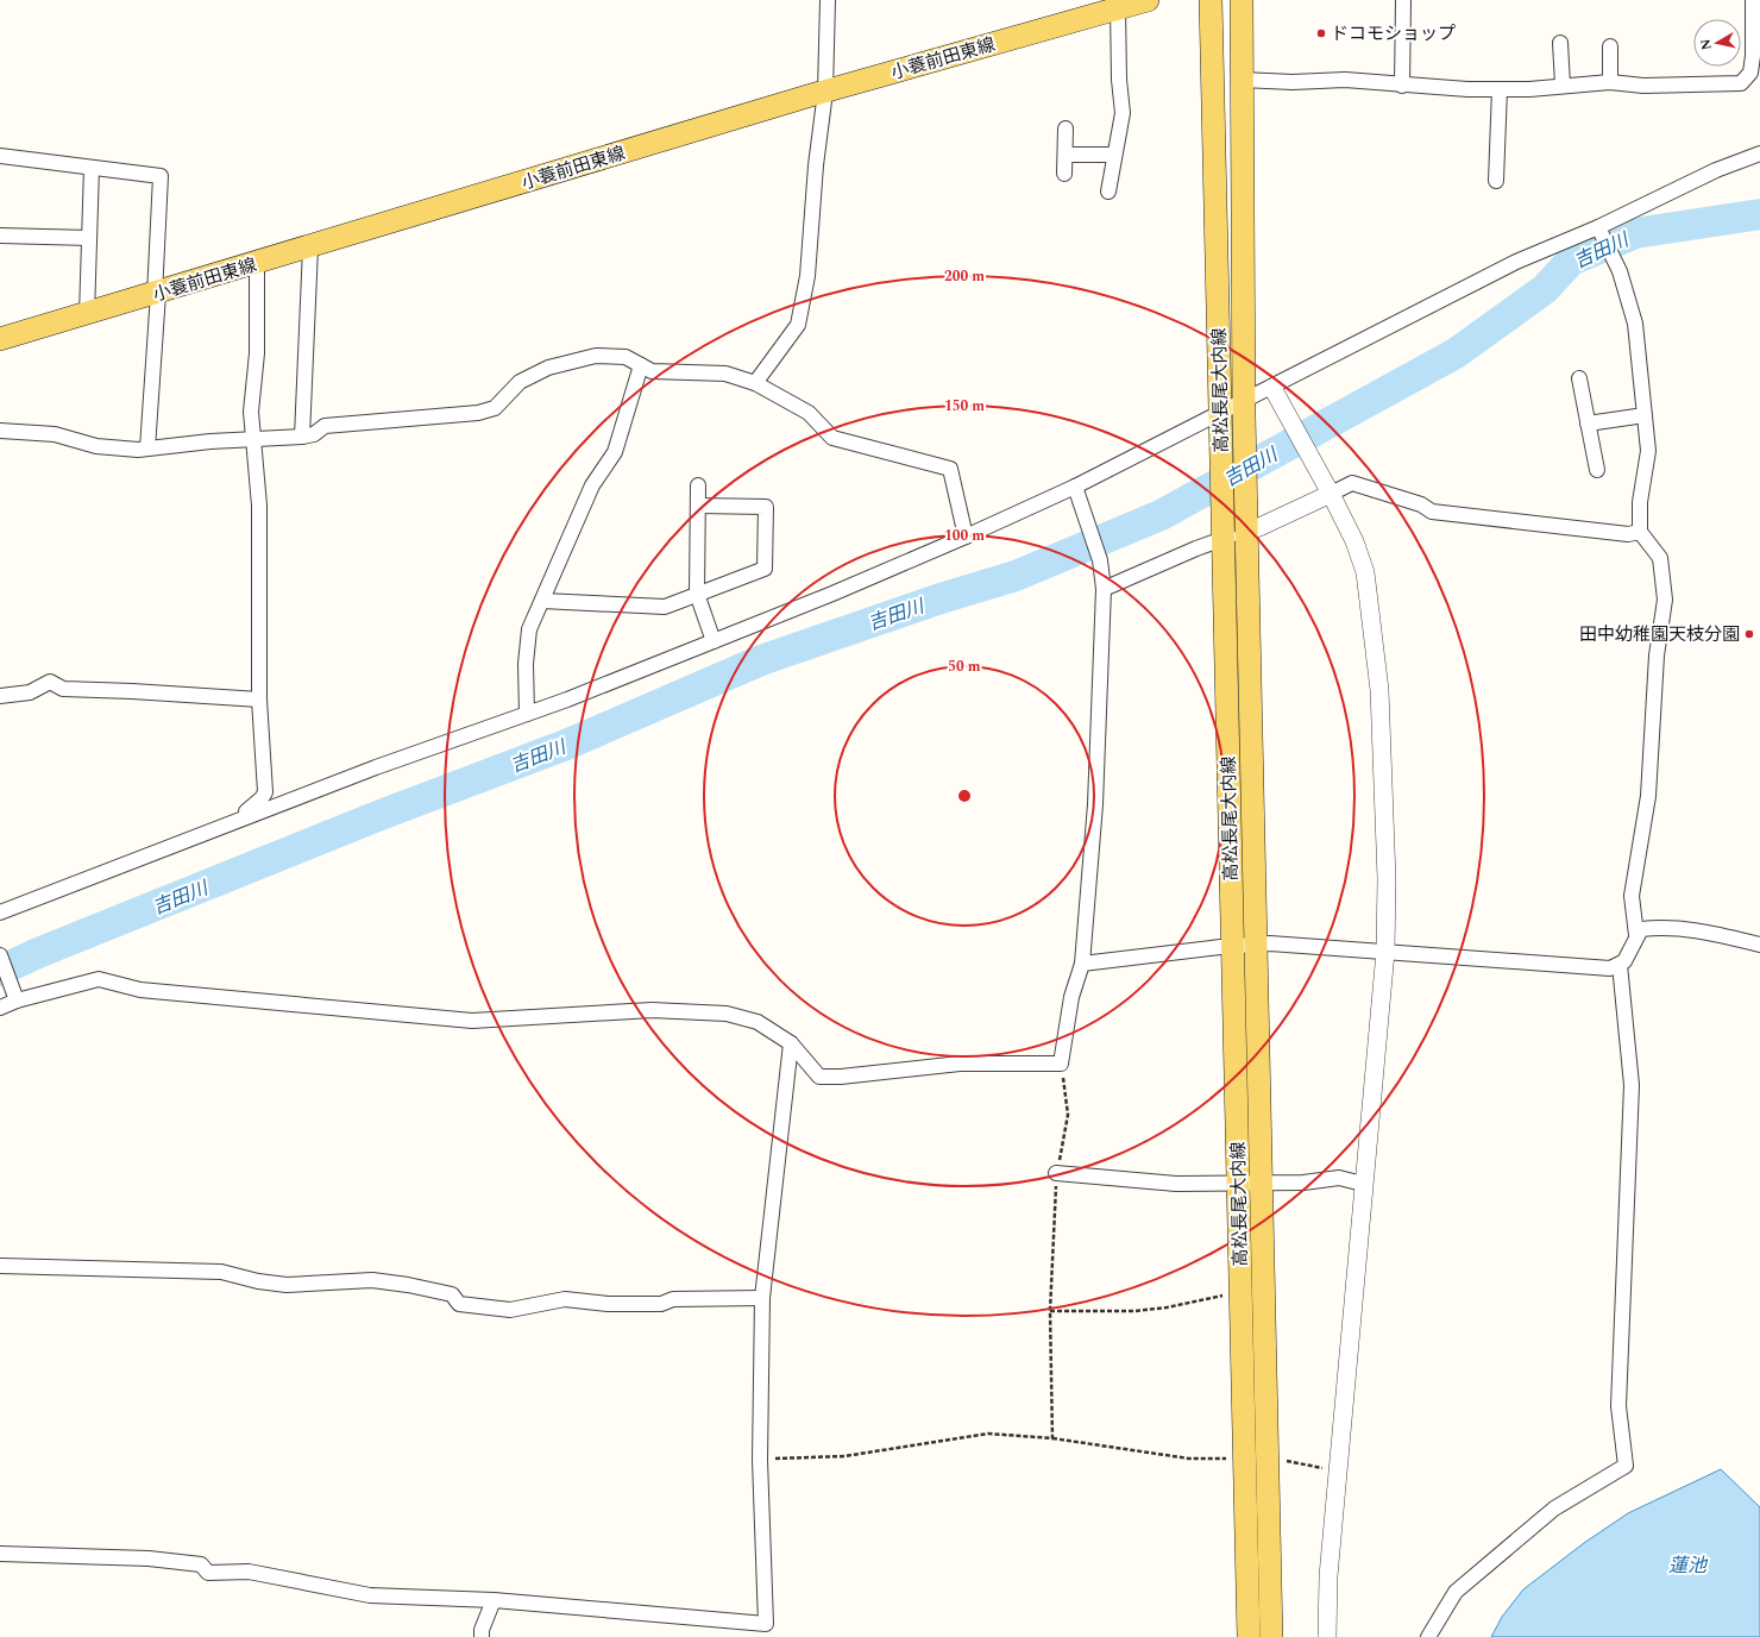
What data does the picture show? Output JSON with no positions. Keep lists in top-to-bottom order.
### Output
{
  "streets": {
    "main road": ["小蓑前田東線", "高松長尾大内線"]
  },
  "water": ["吉田川", "蓮池"],
  "places": ["ドコモショップ", "田中幼稚園天枝分園"],
  "north": "left",
  "rings": [
    "200 m",
    "150 m",
    "100 m",
    "50 m"
  ]
}
